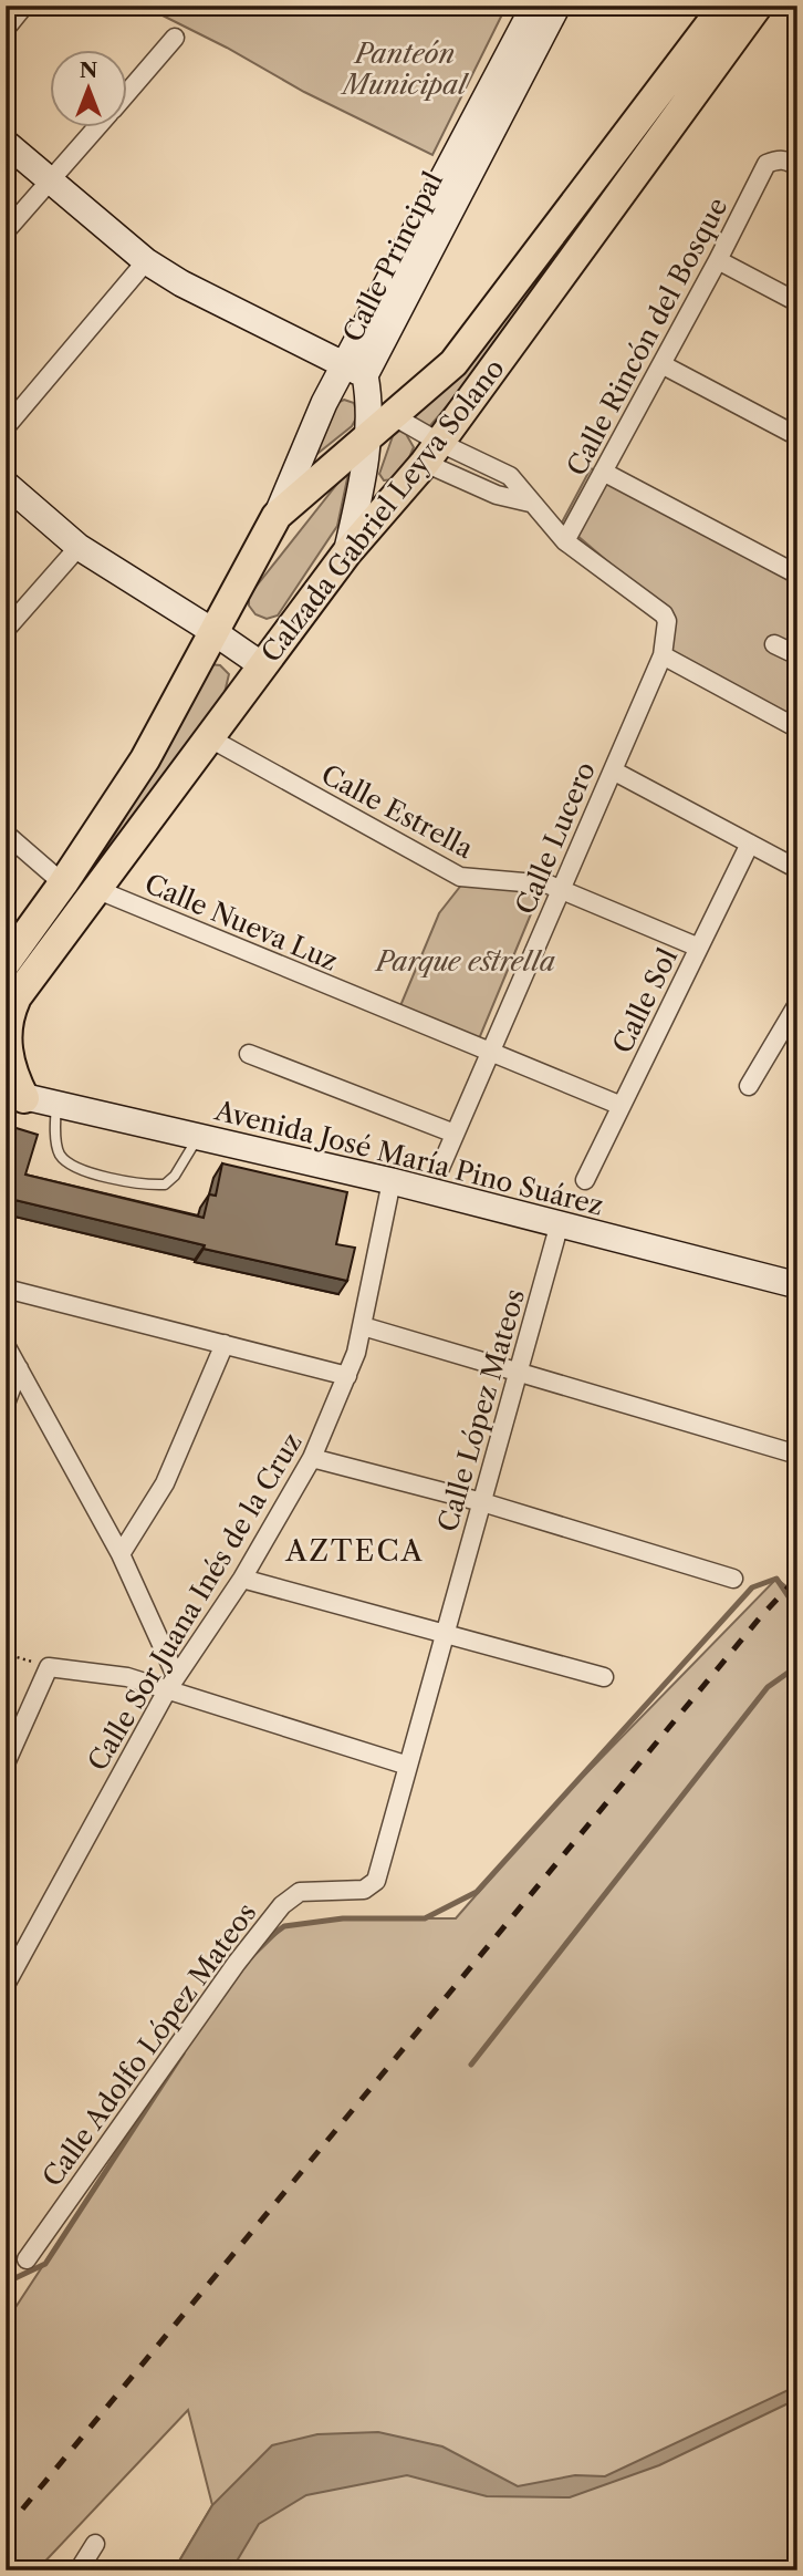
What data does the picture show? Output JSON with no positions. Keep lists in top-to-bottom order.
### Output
{
  "streets": {
    "main road": ["Calzada Gabriel Leyva Solano"],
    "street": [
      "Calle Principal",
      "Calle Rincón del Bosque",
      "Calle Estrella",
      "Calle Lucero",
      "Calle Nueva Luz",
      "Calle Sol",
      "Avenida José María Pino Suárez",
      "Calle López Mateos",
      "Calle Sor Juana Inés de la Cruz",
      "Calle Adolfo López Mateos"
    ]
  },
  "crossings": [
    ["Calle Principal", "Calzada Gabriel Leyva Solano"],
    ["Calle Rincón del Bosque", "Calle Lucero"],
    ["Calzada Gabriel Leyva Solano", "Calle Estrella"],
    ["Calzada Gabriel Leyva Solano", "Calle Nueva Luz"],
    ["Calle Estrella", "Calle Lucero"],
    ["Calle Estrella", "Calle Sol"],
    ["Calle Lucero", "Calle Nueva Luz"],
    ["Calle Nueva Luz", "Calle Sol"],
    ["Avenida José María Pino Suárez", "Calle López Mateos"],
    ["Avenida José María Pino Suárez", "Calle Sor Juana Inés de la Cruz"],
    ["Calle López Mateos", "Calle Adolfo López Mateos"]
  ],
  "districts": ["AZTECA"],
  "parks": ["Panteón Municipal", "Parque estrella"],
  "north": "top"
}
